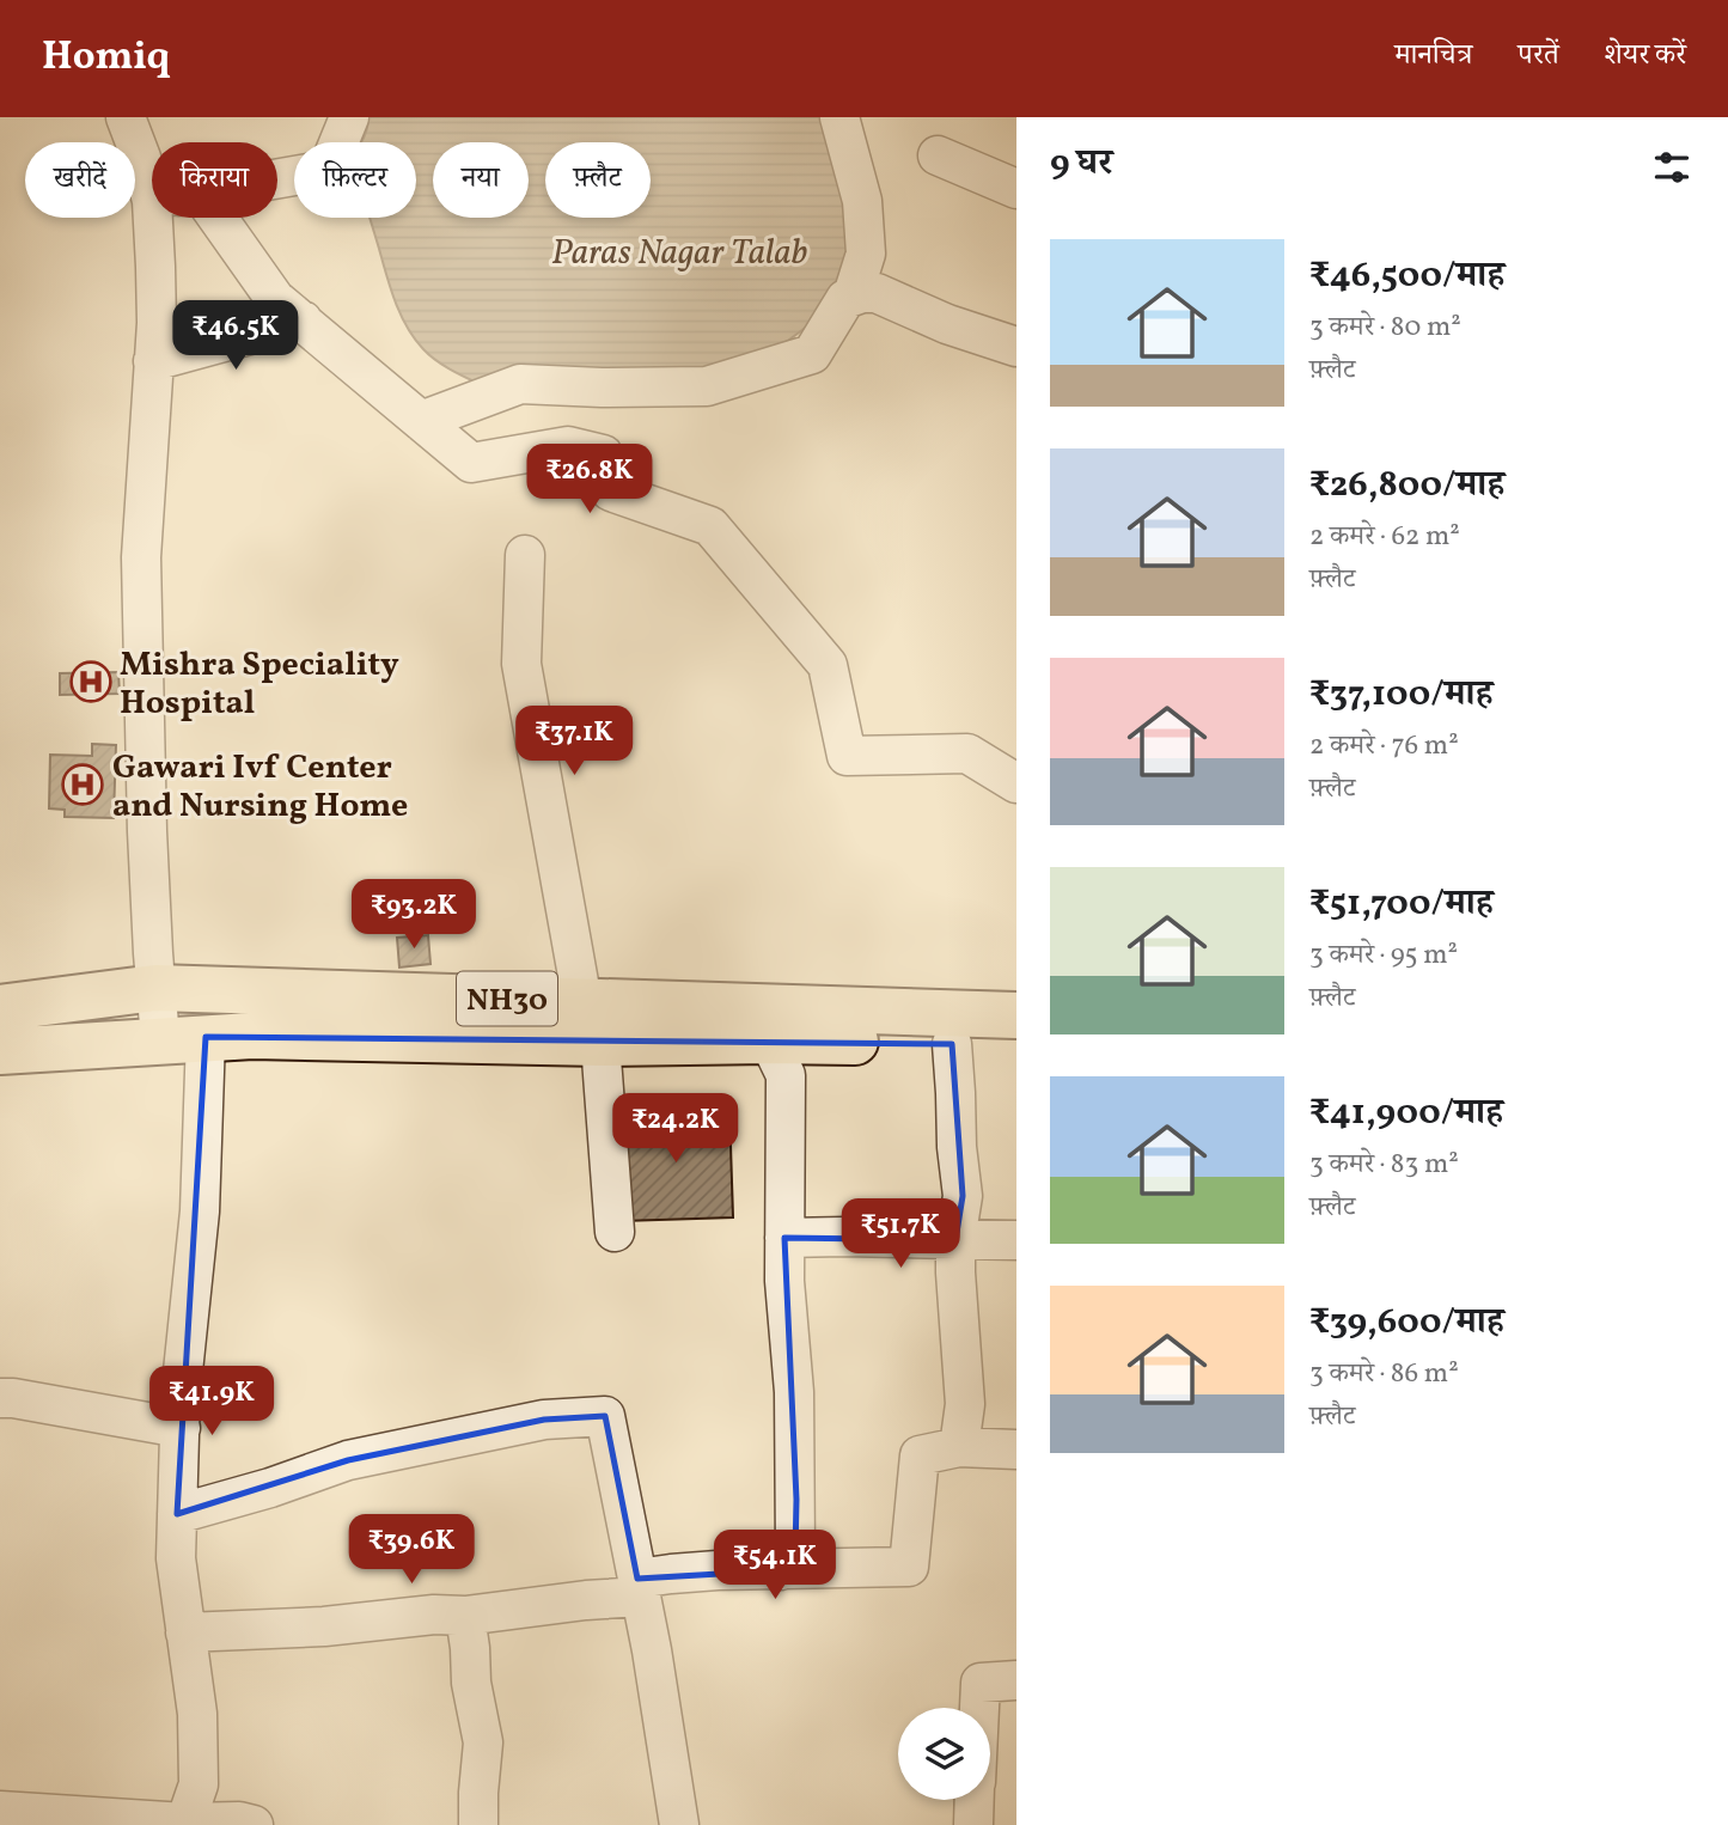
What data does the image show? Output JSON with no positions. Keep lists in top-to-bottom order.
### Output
{
  "streets": {
    "main road": ["NH30"]
  },
  "water": ["Paras Nagar Talab"],
  "places": {
    "hospital": ["Mishra Speciality Hospital", "Gawari Ivf Center and Nursing Home"]
  },
  "page": {
    "header": "Homiq",
    "nav": ["मानचित्र", "परतें", "शेयर करें"],
    "heading": "9 घर",
    "chip": [
      "खरीदें",
      "किराया",
      "फ़िल्टर",
      "नया",
      "फ़्लैट"
    ],
    "list": [
      {
        "name": "₹46,500/माह",
        "note": "3 कमरे · 80 m² · फ़्लैट"
      },
      {
        "name": "₹26,800/माह",
        "note": "2 कमरे · 62 m² · फ़्लैट"
      },
      {
        "name": "₹37,100/माह",
        "note": "2 कमरे · 76 m² · फ़्लैट"
      },
      {
        "name": "₹51,700/माह",
        "note": "3 कमरे · 95 m² · फ़्लैट"
      },
      {
        "name": "₹41,900/माह",
        "note": "3 कमरे · 83 m² · फ़्लैट"
      },
      {
        "name": "₹39,600/माह",
        "note": "3 कमरे · 86 m² · फ़्लैट"
      }
    ],
    "price": [
      "₹46.5K",
      "₹26.8K",
      "₹37.1K",
      "₹93.2K",
      "₹24.2K",
      "₹51.7K",
      "₹41.9K",
      "₹39.6K",
      "₹54.1K"
    ]
  }
}
